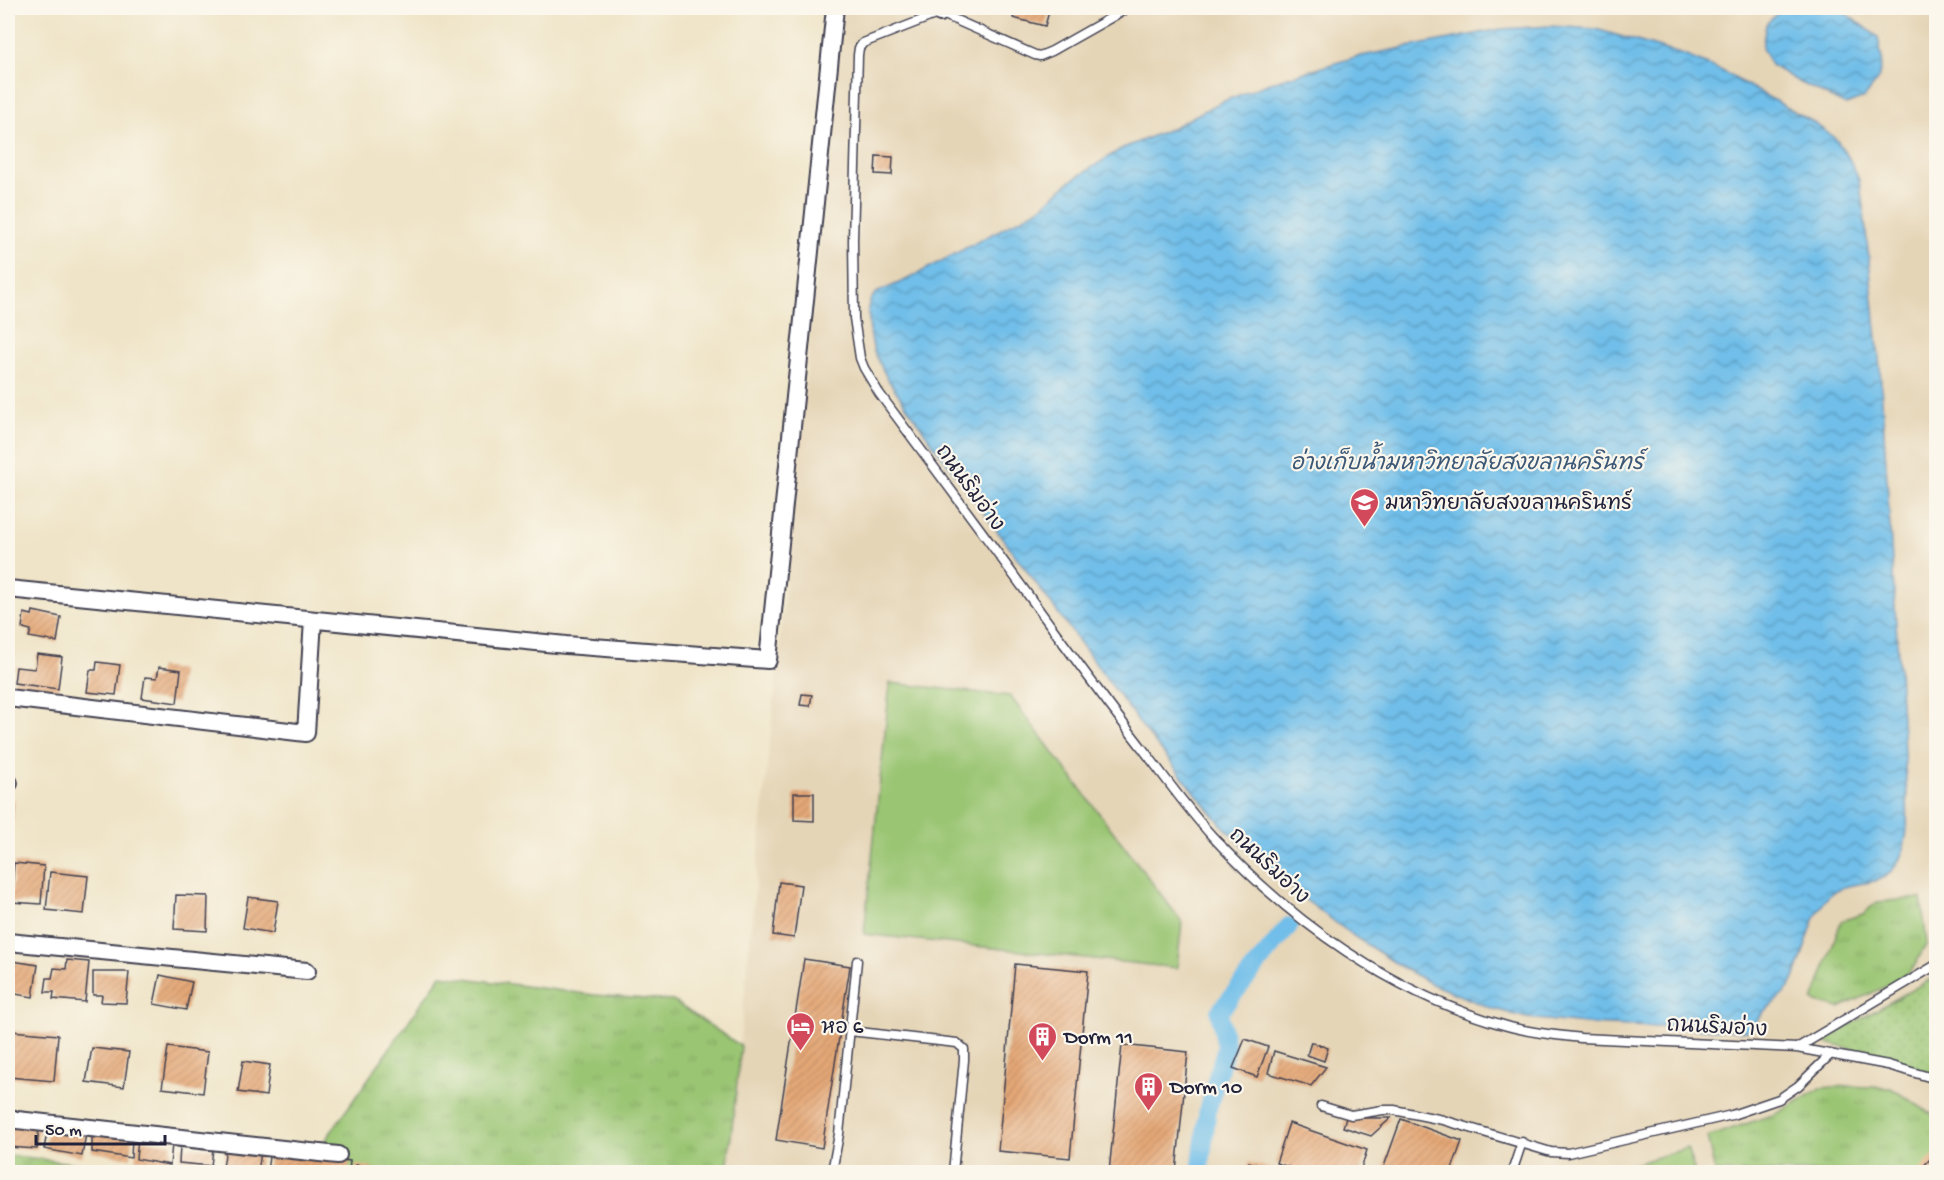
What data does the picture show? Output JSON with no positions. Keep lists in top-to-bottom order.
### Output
{
  "streets": {
    "lane": ["ถนนริมอ่าง"]
  },
  "water": ["อ่างเก็บน้ำมหาวิทยาลัยสงขลานครินทร์"],
  "places": {
    "school or university": ["มหาวิทยาลัยสงขลานครินทร์"],
    "hotel": ["หอ 6"],
    "building": ["Dorm 11", "Dorm 10"]
  },
  "scale_bar": "50 m"
}
